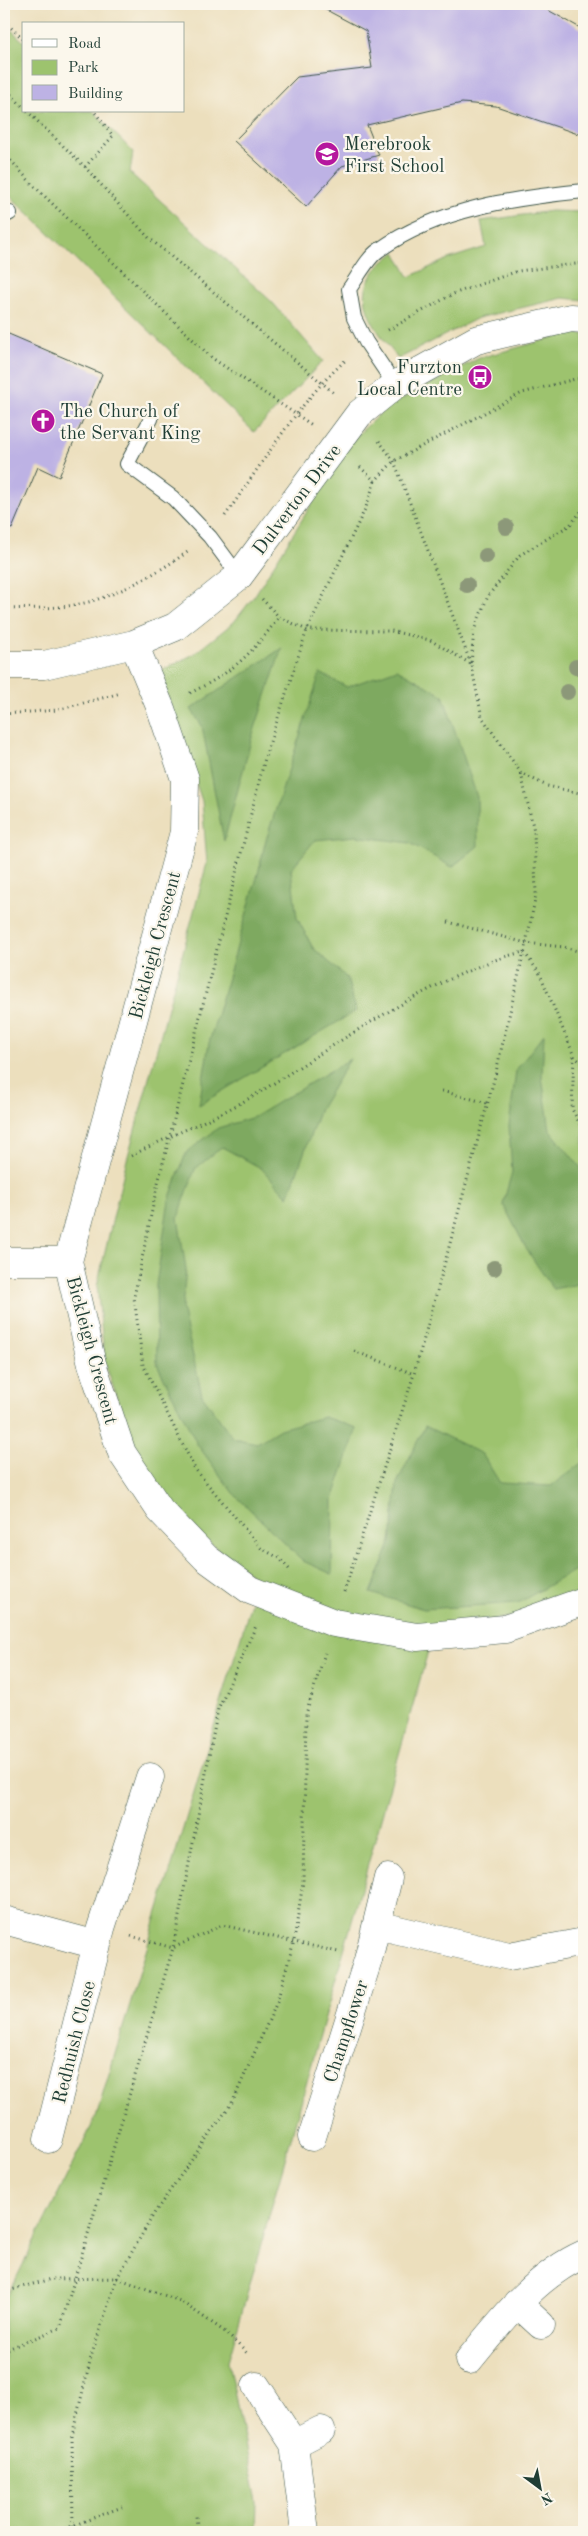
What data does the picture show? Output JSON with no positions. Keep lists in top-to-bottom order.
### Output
{
  "streets": {
    "street": [
      "Dulverton Drive",
      "Bickleigh Crescent",
      "Champflower",
      "Redhuish Close"
    ]
  },
  "crossings": [
    ["Dulverton Drive", "Bickleigh Crescent"]
  ],
  "places": {
    "school or university": ["Merebrook First School"],
    "bus stop": ["Furzton Local Centre"],
    "church": ["The Church of the Servant King"]
  },
  "legend": ["Road", "Park", "Building"],
  "north": "bottom right"
}
